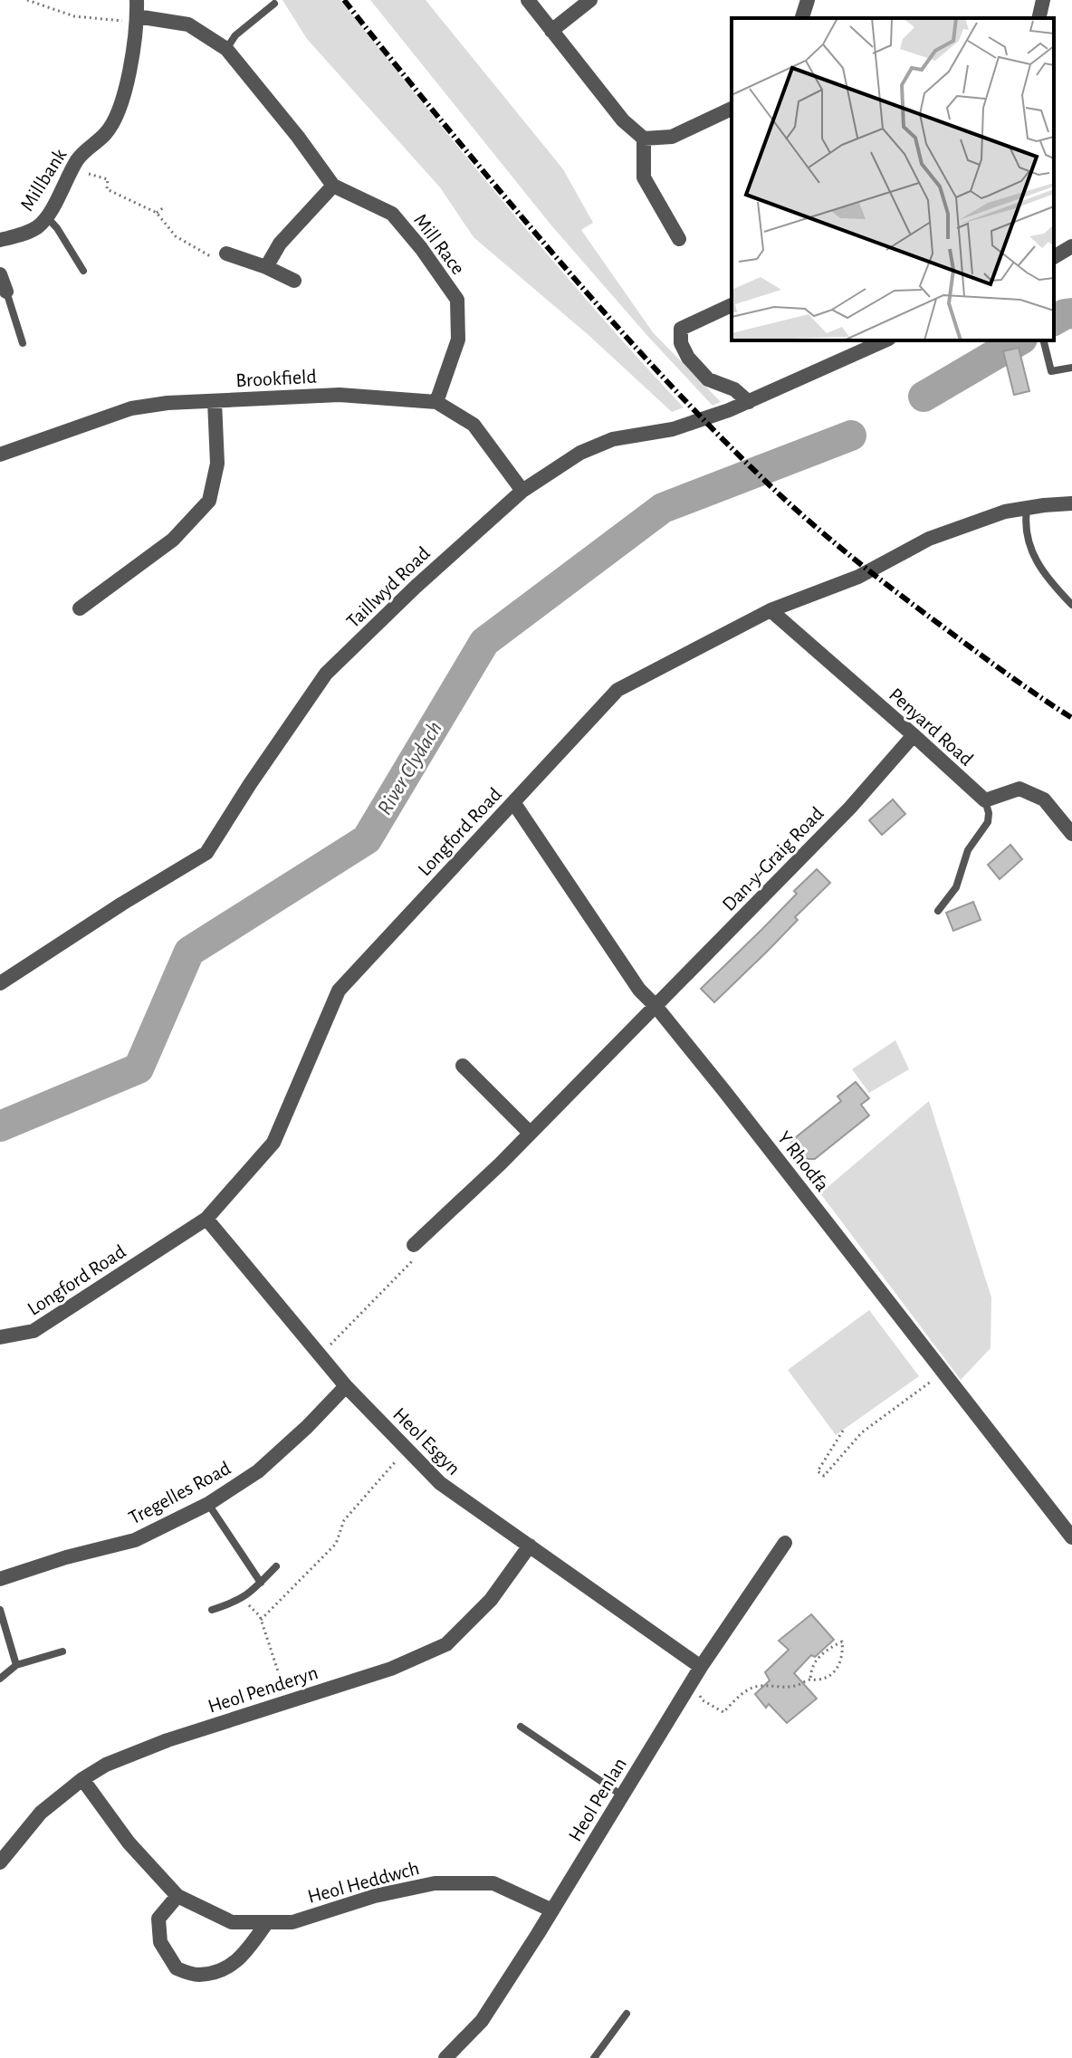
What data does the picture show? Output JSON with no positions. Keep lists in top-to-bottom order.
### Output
{
  "streets": {
    "street": [
      "Millbank",
      "Mill Race",
      "Brookfield",
      "Taillwyd Road",
      "Penyard Road",
      "Longford Road",
      "Dan-y-Graig Road",
      "Y Rhodfa",
      "Heol Esgyn",
      "Tregelles Road",
      "Heol Penderyn",
      "Heol Penlan",
      "Heol Heddwch"
    ]
  },
  "crossings": [
    ["Millbank", "Mill Race"],
    ["Mill Race", "Brookfield"],
    ["Brookfield", "Taillwyd Road"],
    ["Penyard Road", "Longford Road"],
    ["Penyard Road", "Dan-y-Graig Road"],
    ["Longford Road", "Y Rhodfa"],
    ["Longford Road", "Heol Esgyn"],
    ["Dan-y-Graig Road", "Y Rhodfa"],
    ["Heol Esgyn", "Tregelles Road"],
    ["Heol Esgyn", "Heol Penderyn"],
    ["Heol Esgyn", "Heol Penlan"],
    ["Heol Penderyn", "Heol Heddwch"],
    ["Heol Penlan", "Heol Heddwch"]
  ],
  "water": ["River Clydach"]
}
